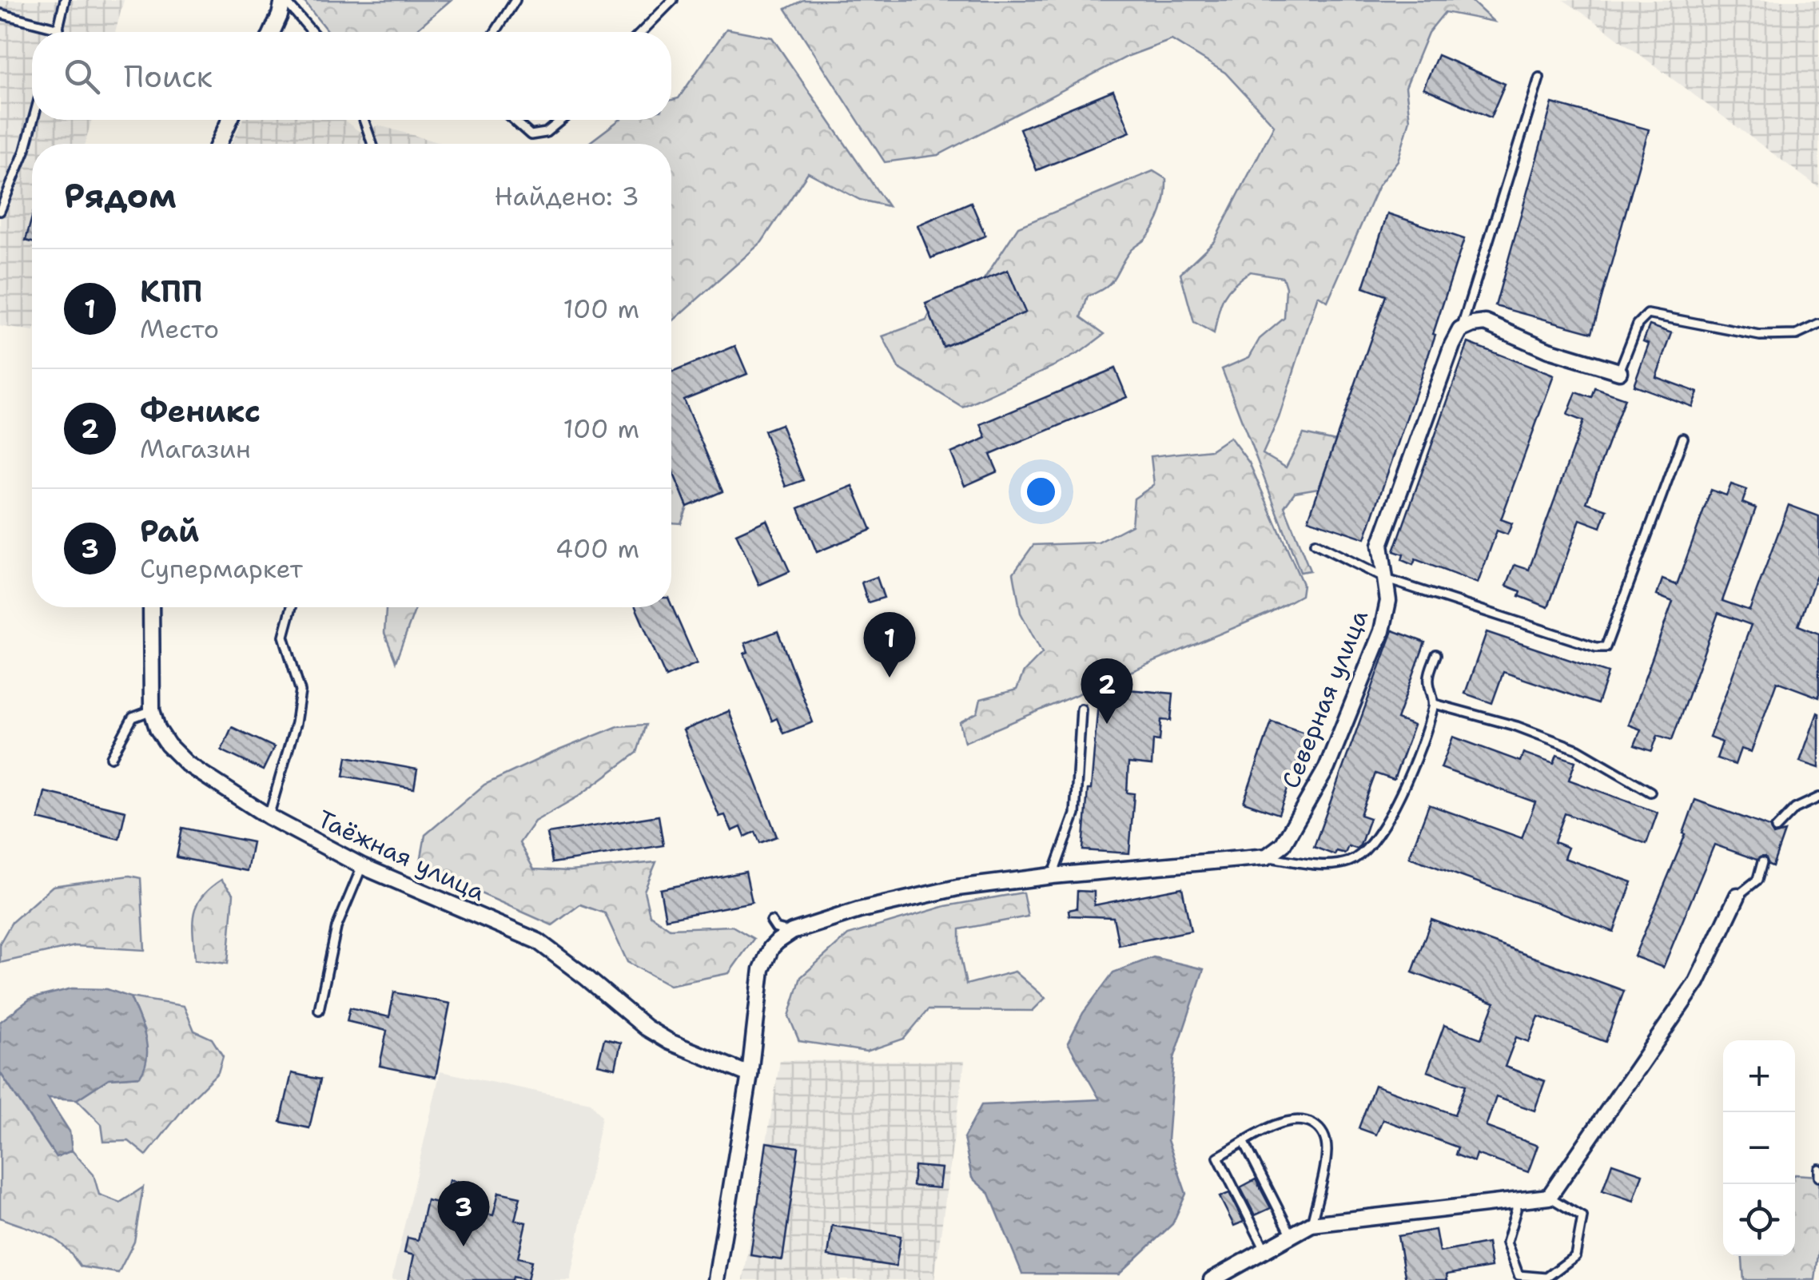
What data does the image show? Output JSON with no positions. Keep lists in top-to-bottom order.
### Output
{
  "streets": {
    "street": ["Северная улица", "Таёжная улица"]
  },
  "page": {
    "search": "Поиск",
    "heading": ["Рядом", "Найдено: 3"],
    "list": [
      {
        "mark": "1",
        "name": "КПП",
        "note": "Место",
        "value": "100 m"
      },
      {
        "mark": "2",
        "name": "Феникс",
        "note": "Магазин",
        "value": "100 m"
      },
      {
        "mark": "3",
        "name": "Рай",
        "note": "Супермаркет",
        "value": "400 m"
      }
    ],
    "pins": ["1", "2", "3"],
    "map_buttons": ["+", "−"]
  }
}
